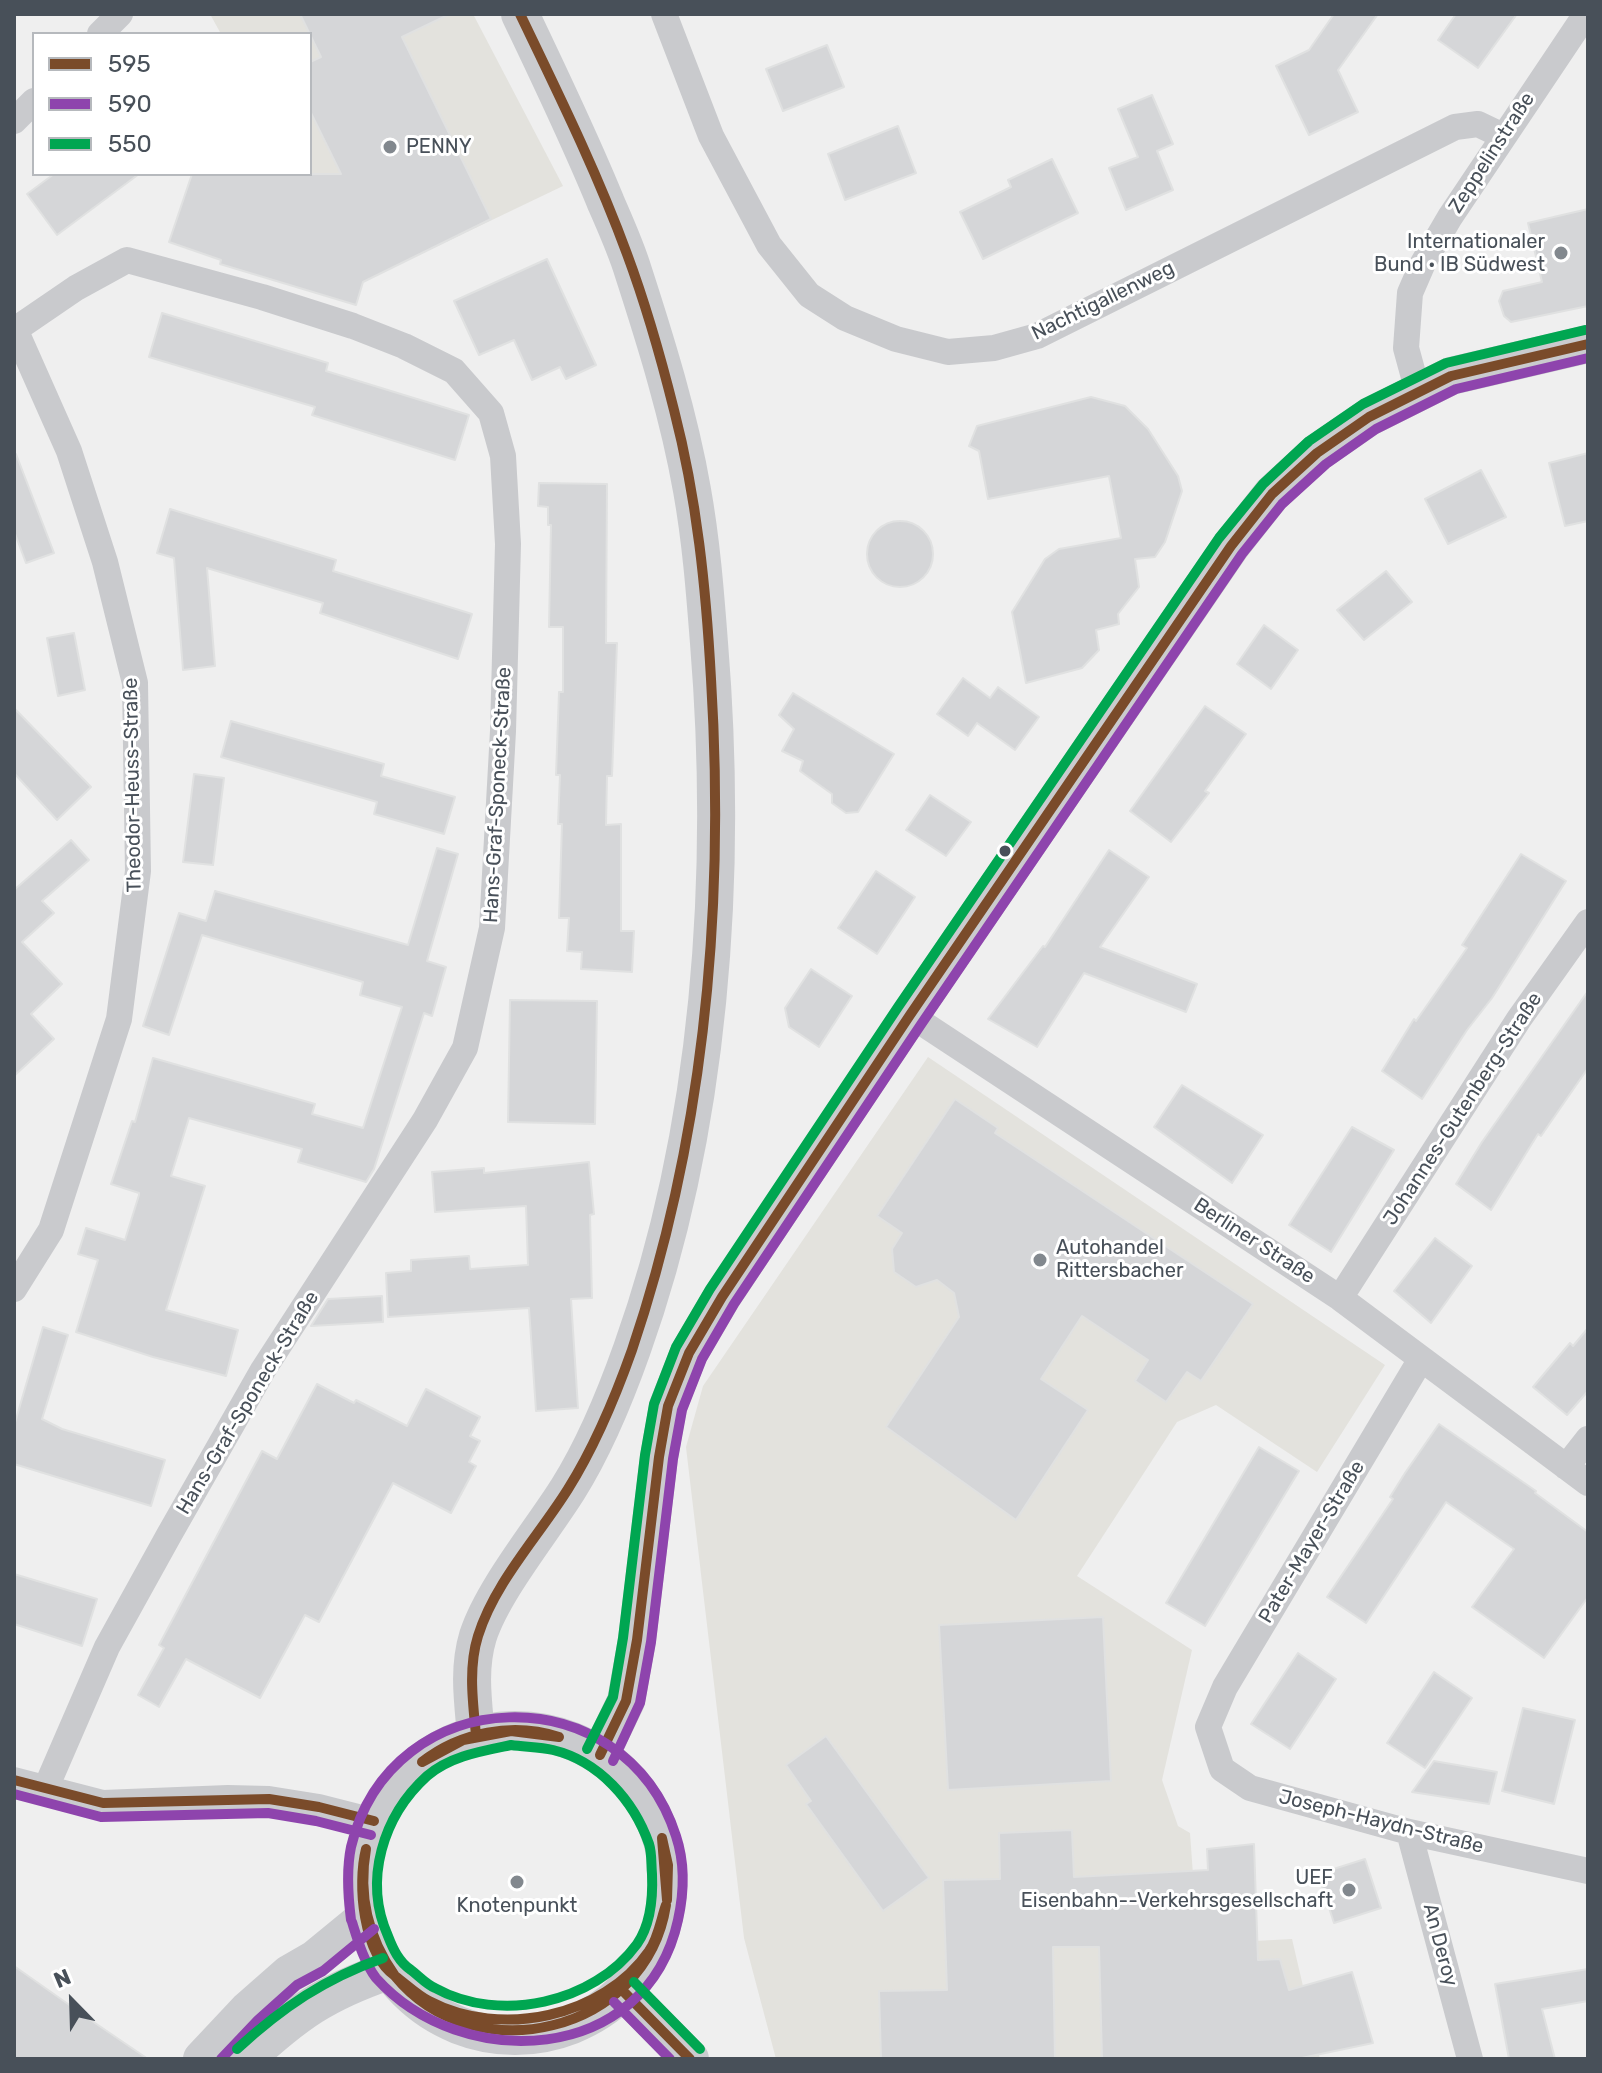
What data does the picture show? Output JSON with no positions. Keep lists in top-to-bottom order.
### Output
{
  "streets": {
    "street": [
      "Zeppelinstraße",
      "Nachtigallenweg",
      "Theodor-Heuss-Straße",
      "Hans-Graf-Sponeck-Straße",
      "Johannes-Gutenberg-Straße",
      "Berliner Straße",
      "Pater-Mayer-Straße",
      "Joseph-Haydn-Straße",
      "An Deroy"
    ]
  },
  "crossings": [
    ["Zeppelinstraße", "Nachtigallenweg"],
    ["Theodor-Heuss-Straße", "Hans-Graf-Sponeck-Straße"],
    ["Johannes-Gutenberg-Straße", "Berliner Straße"],
    ["Berliner Straße", "Pater-Mayer-Straße"],
    ["Pater-Mayer-Straße", "Joseph-Haydn-Straße"],
    ["Joseph-Haydn-Straße", "An Deroy"]
  ],
  "places": [
    "PENNY",
    "Internationaler Bund · IB Südwest",
    "Autohandel Rittersbacher",
    "Knotenpunkt",
    "UEF Eisenbahn--Verkehrsgesellschaft"
  ],
  "lines": ["transit line 595", "transit line 550", "transit line 590"],
  "legend": ["595", "590", "550"],
  "north": "top left"
}
